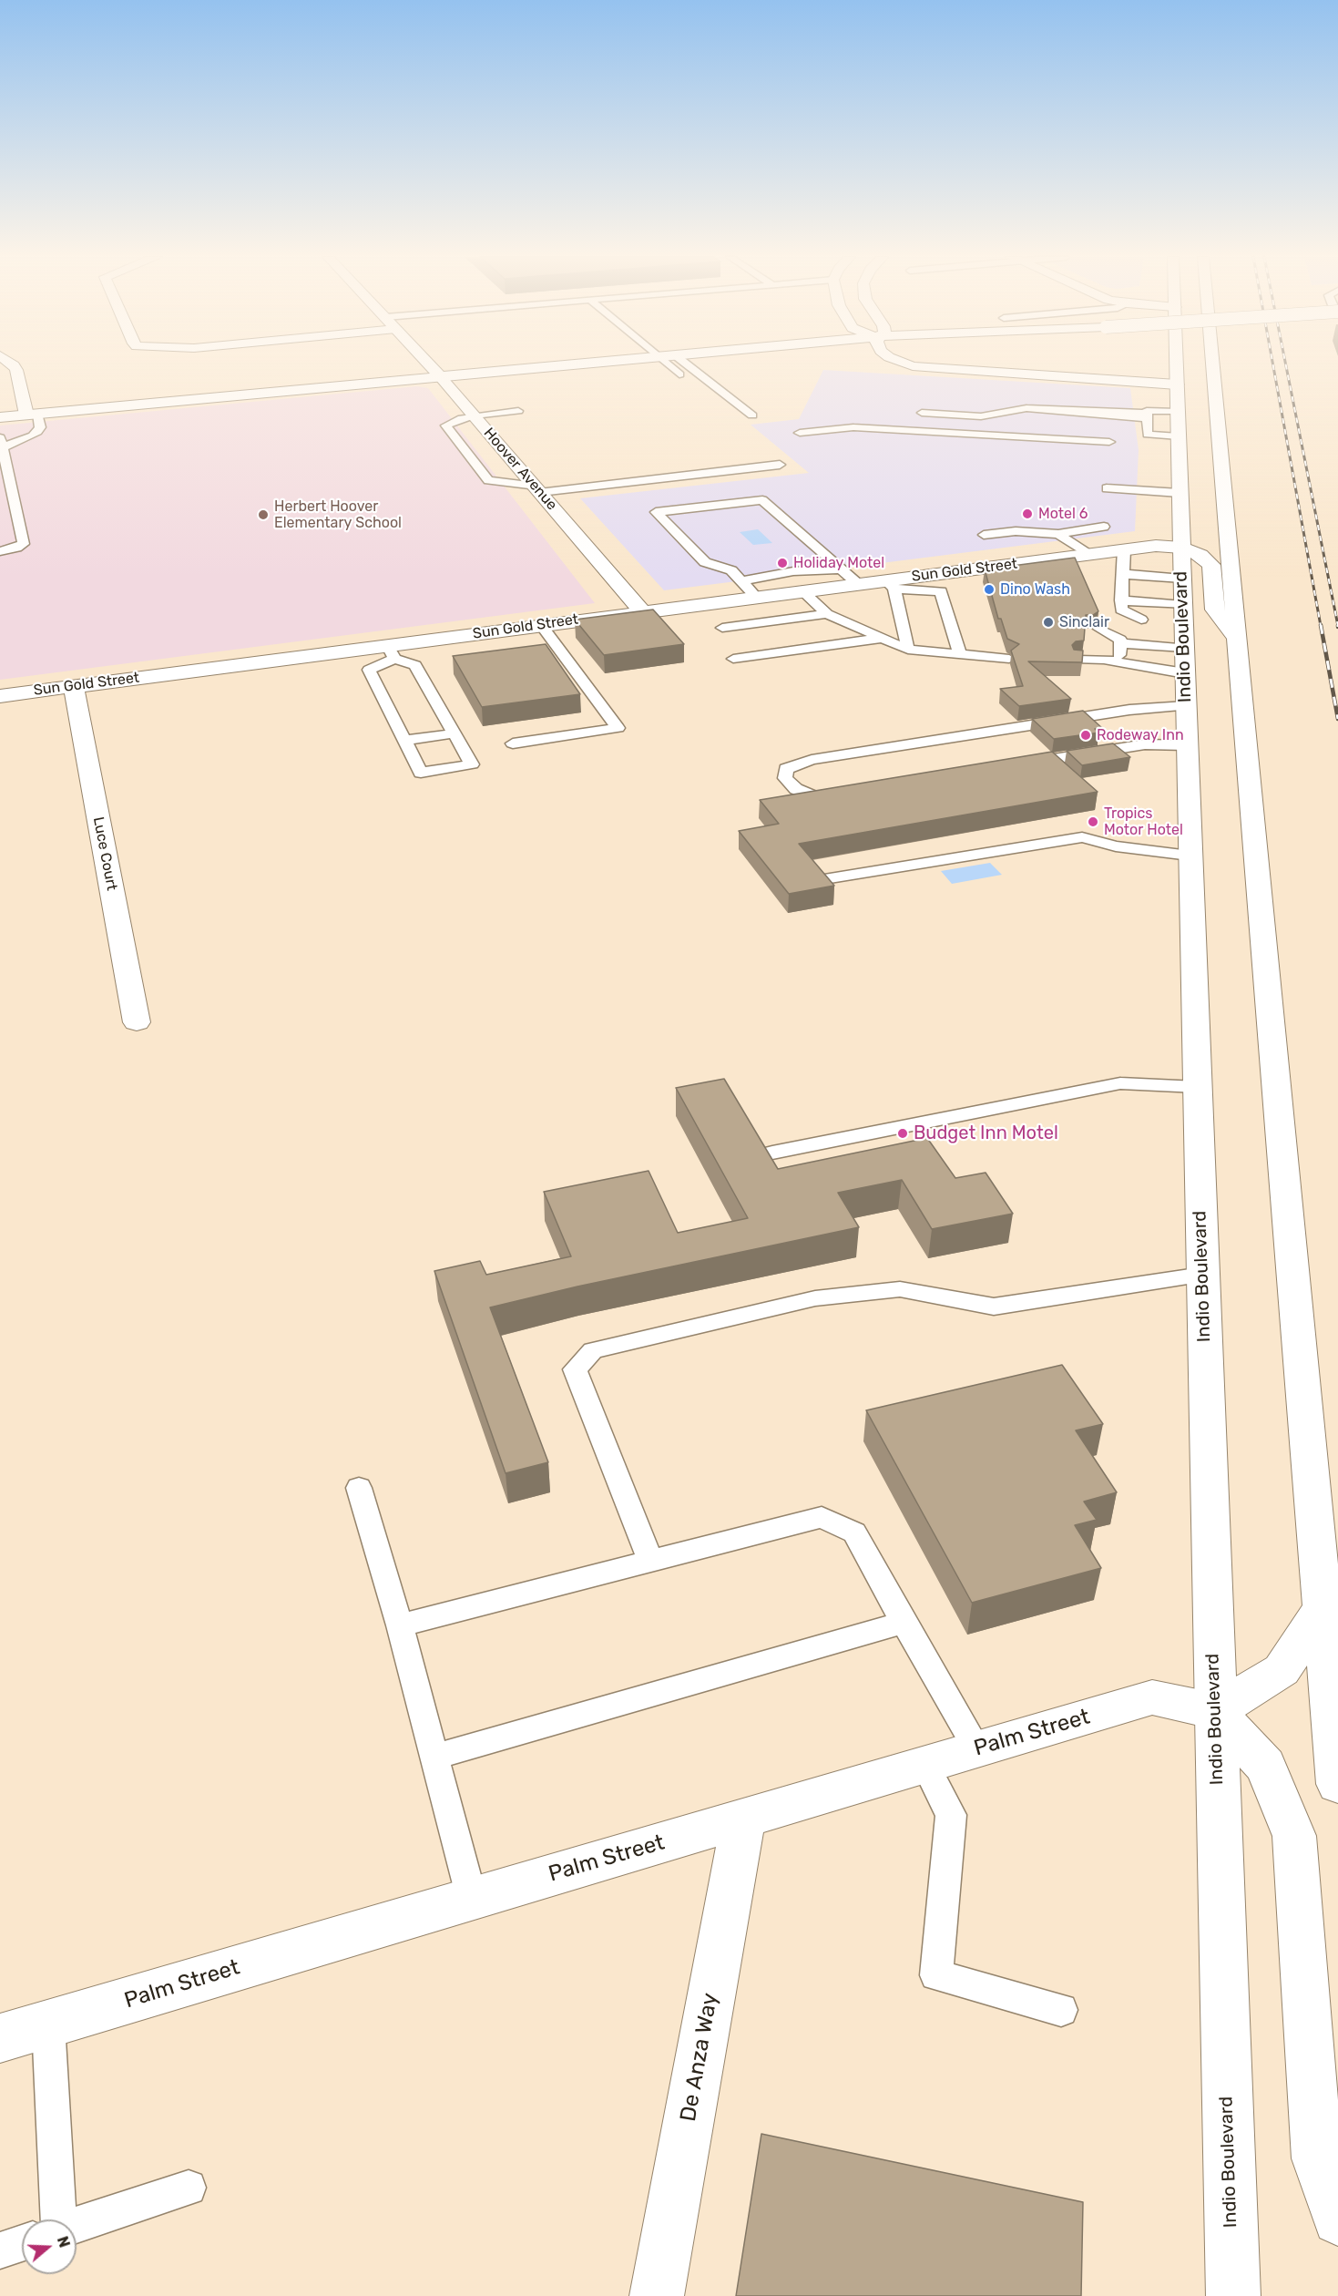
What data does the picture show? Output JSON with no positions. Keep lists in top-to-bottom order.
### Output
{
  "streets": {
    "main road": [
      "Hoover Avenue",
      "Sun Gold Street",
      "Indio Boulevard",
      "Luce Court",
      "Palm Street",
      "De Anza Way"
    ]
  },
  "crossings": [
    ["Hoover Avenue", "Sun Gold Street"],
    ["Sun Gold Street", "Indio Boulevard"],
    ["Sun Gold Street", "Luce Court"],
    ["Indio Boulevard", "Palm Street"],
    ["Palm Street", "De Anza Way"]
  ],
  "places": [
    "Motel 6",
    "Herbert Hoover Elementary School",
    "Holiday Motel",
    "Dino Wash",
    "Sinclair",
    "Rodeway Inn",
    "Tropics Motor Hotel",
    "Budget Inn Motel"
  ],
  "north": "right"
}
